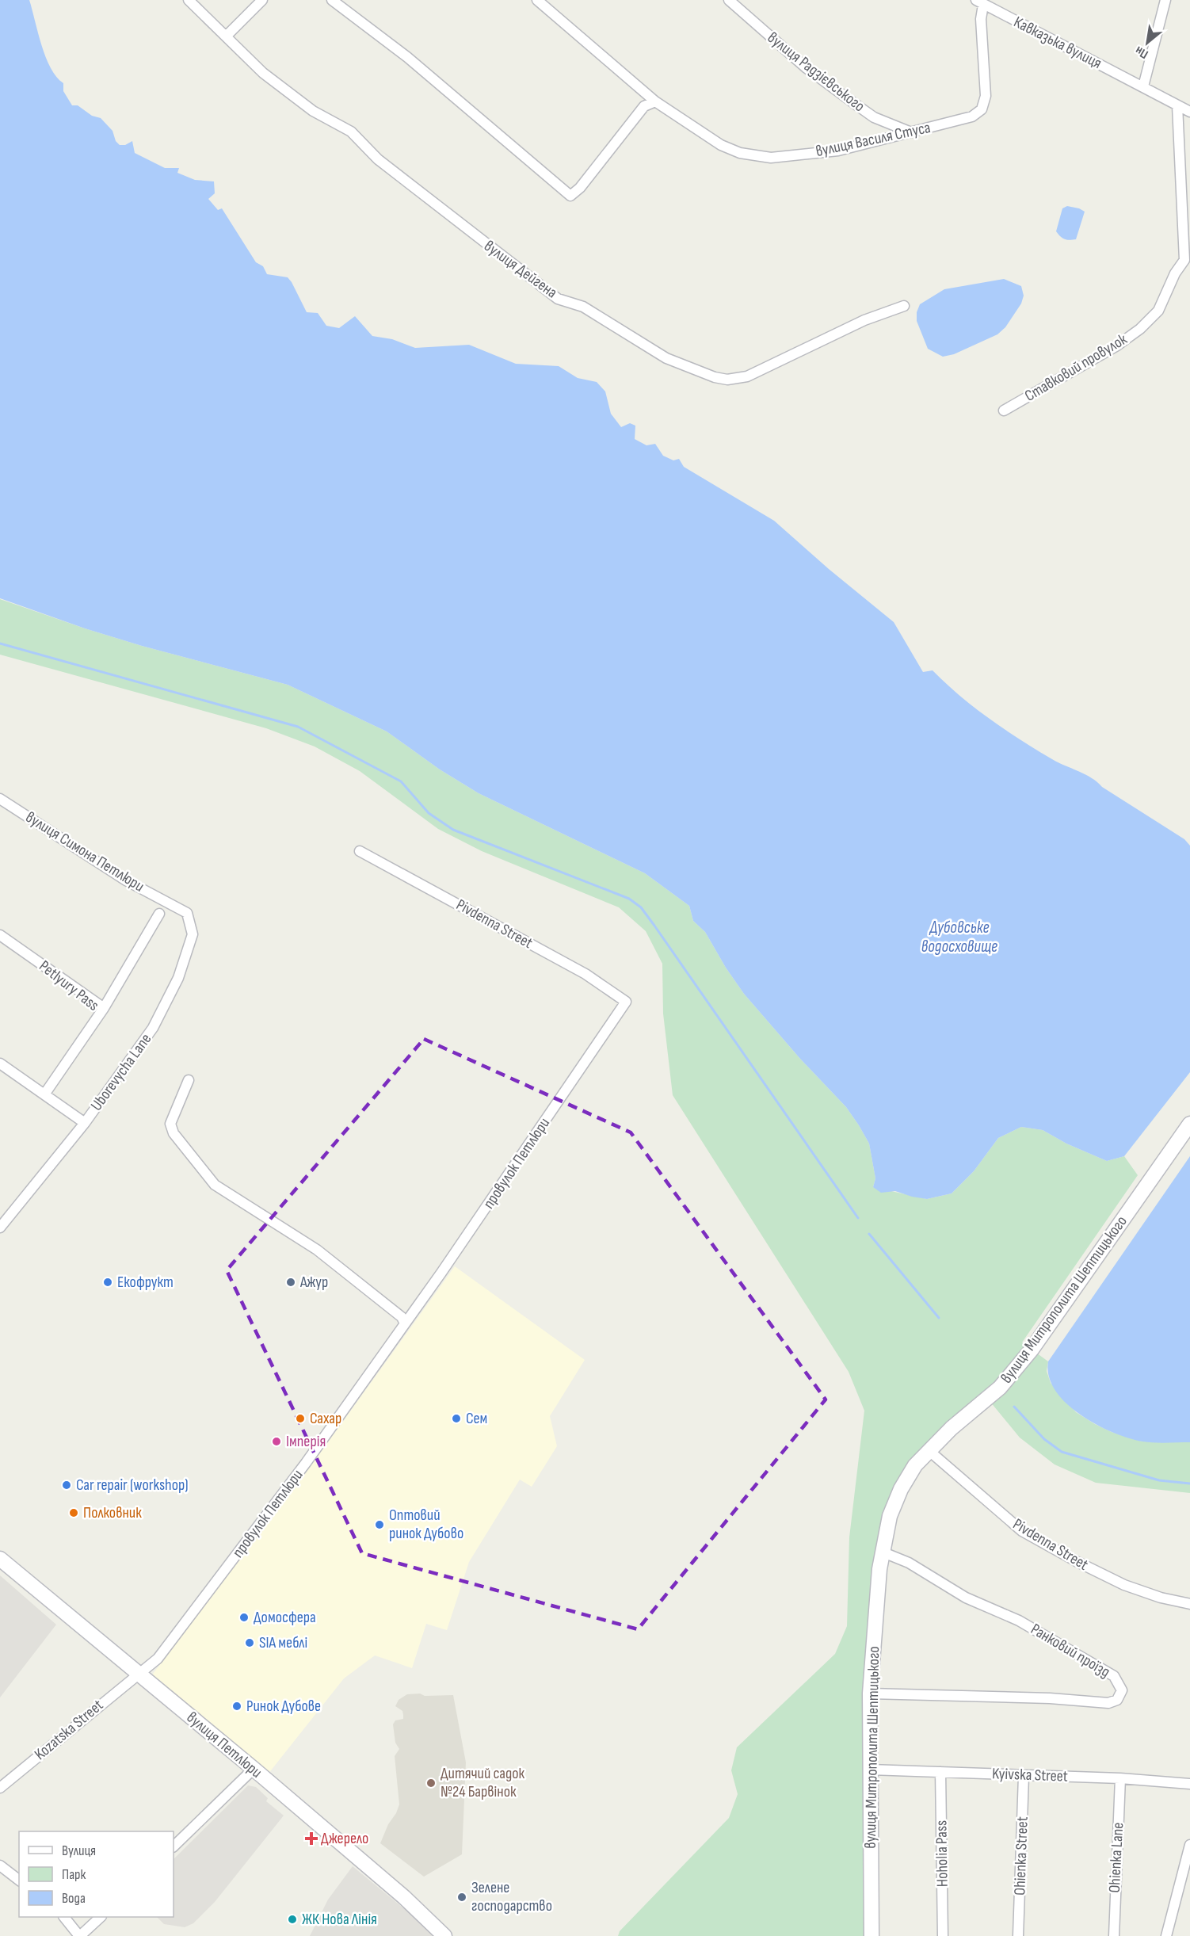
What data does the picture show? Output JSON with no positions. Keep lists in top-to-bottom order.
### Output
{
  "streets": {
    "street": [
      "Кавказька вулиця",
      "вулиця Радзієвського",
      "вулиця Василя Стуса",
      "вулиця Дейгена",
      "Ставковий провулок",
      "вулиця Симона Петлюри",
      "Pivdenna Street",
      "Petlyury Pass",
      "Uborevycha Lane",
      "провулок Петлюри",
      "вулиця Митрополита Шептицького",
      "Ранковий проїзд",
      "Kozatska Street",
      "вулиця Петлюри",
      "Kyivska Street",
      "Hoholia Pass",
      "Ohienka Street",
      "Ohienka Lane"
    ]
  },
  "crossings": [
    ["Кавказька вулиця", "вулиця Василя Стуса"],
    ["Кавказька вулиця", "Ставковий провулок"],
    ["вулиця Радзієвського", "вулиця Василя Стуса"],
    ["вулиця Симона Петлюри", "Uborevycha Lane"],
    ["Pivdenna Street", "провулок Петлюри"],
    ["Pivdenna Street", "вулиця Митрополита Шептицького"],
    ["провулок Петлюри", "Kozatska Street"],
    ["провулок Петлюри", "вулиця Петлюри"],
    ["вулиця Митрополита Шептицького", "Ранковий проїзд"],
    ["вулиця Митрополита Шептицького", "Kyivska Street"],
    ["Kozatska Street", "вулиця Петлюри"],
    ["Kyivska Street", "Hoholia Pass"],
    ["Kyivska Street", "Ohienka Street"],
    ["Kyivska Street", "Ohienka Lane"]
  ],
  "water": ["Дубовське водосховище"],
  "places": {
    "other": [
      "Екофрукт",
      "Ажур",
      "Сахар",
      "Сем",
      "Імперія",
      "Car repair (workshop)",
      "Полковник",
      "Оптовий ринок Дубово",
      "Домосфера",
      "SIA меблі",
      "Ринок Дубове",
      "Дитячий садок №24 Барвінок",
      "Зелене господарство",
      "ЖК Нова Лінія"
    ],
    "health": ["Джерело"]
  },
  "legend": ["Вулиця", "Парк", "Вода"],
  "north": "bottom left"
}
